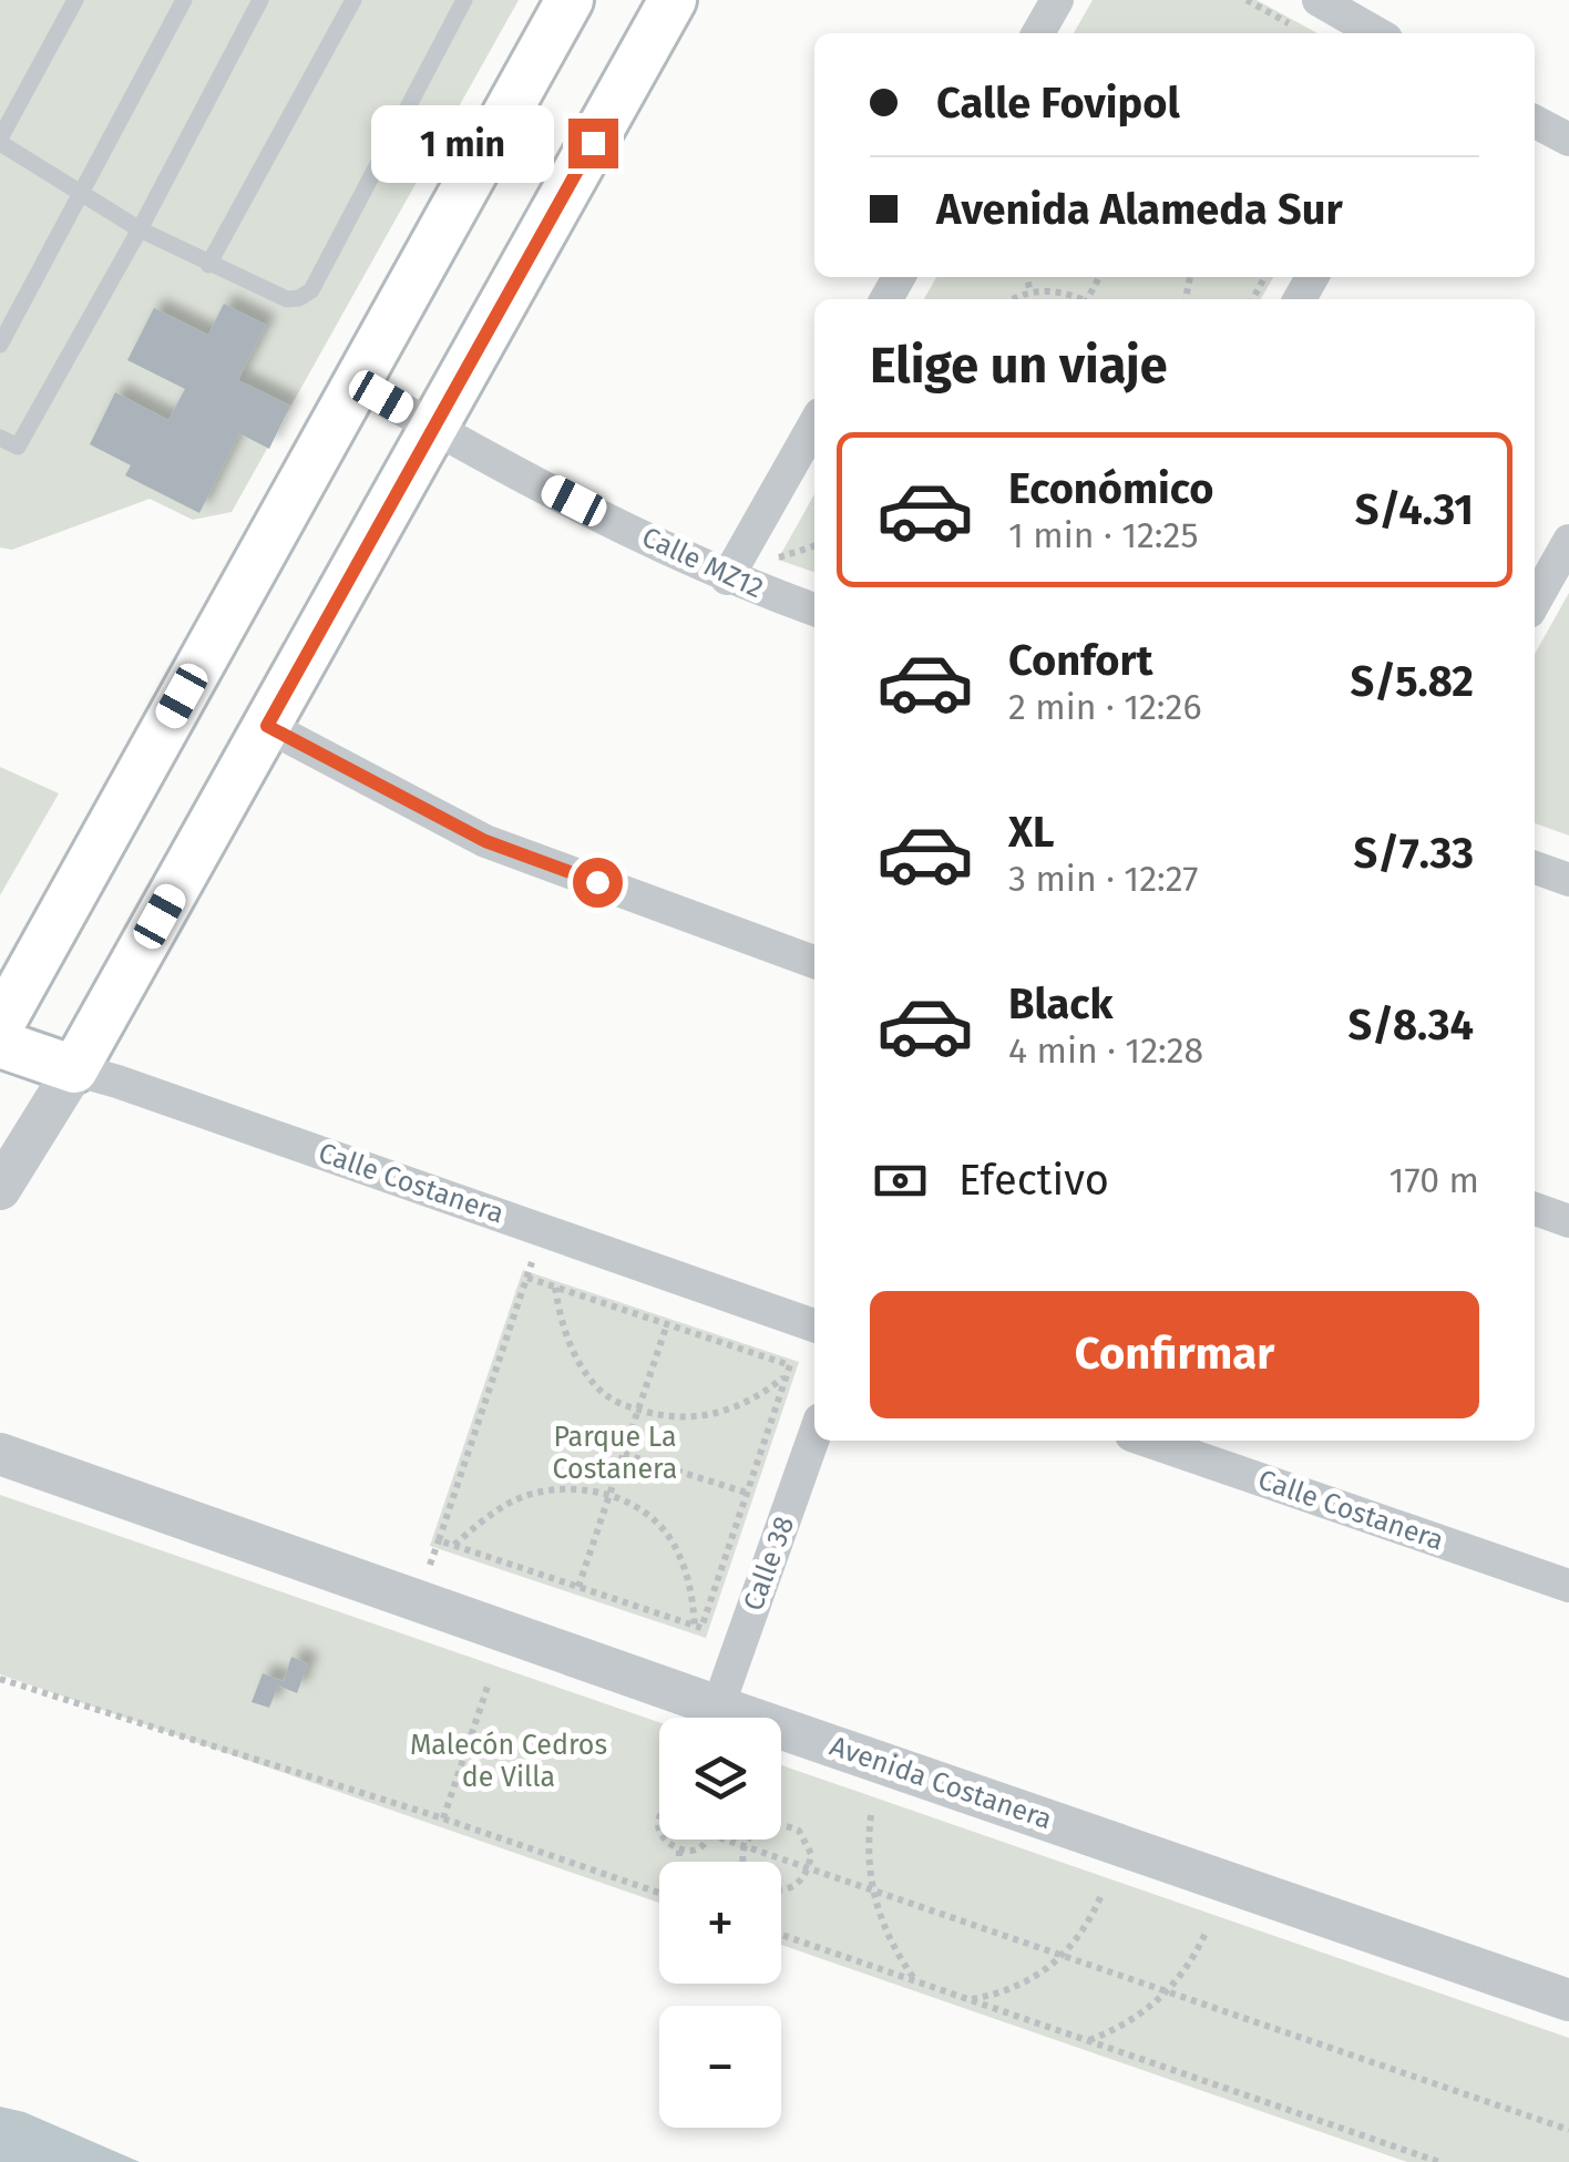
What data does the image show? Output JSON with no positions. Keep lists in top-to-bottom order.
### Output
{
  "streets": {
    "main road": ["Calle Costanera"],
    "street": ["Calle MZ12", "Calle 38", "Avenida Costanera"]
  },
  "crossings": [
    ["Calle 38", "Avenida Costanera"]
  ],
  "parks": ["Parque La Costanera", "Malecón Cedros de Villa"],
  "page": {
    "banner": ["Calle Fovipol", "Avenida Alameda Sur"],
    "bubble": "1 min",
    "heading": "Elige un viaje",
    "list": [
      {
        "name": "Económico",
        "note": "1 min · 12:25",
        "value": "S/4.31"
      },
      {
        "name": "Confort",
        "note": "2 min · 12:26",
        "value": "S/5.82"
      },
      {
        "name": "XL",
        "note": "3 min · 12:27",
        "value": "S/7.33"
      },
      {
        "name": "Black",
        "note": "4 min · 12:28",
        "value": "S/8.34"
      }
    ],
    "pay": ["Efectivo", "170 m"],
    "buttons": "Confirmar",
    "map_buttons": ["+", "−"]
  }
}
